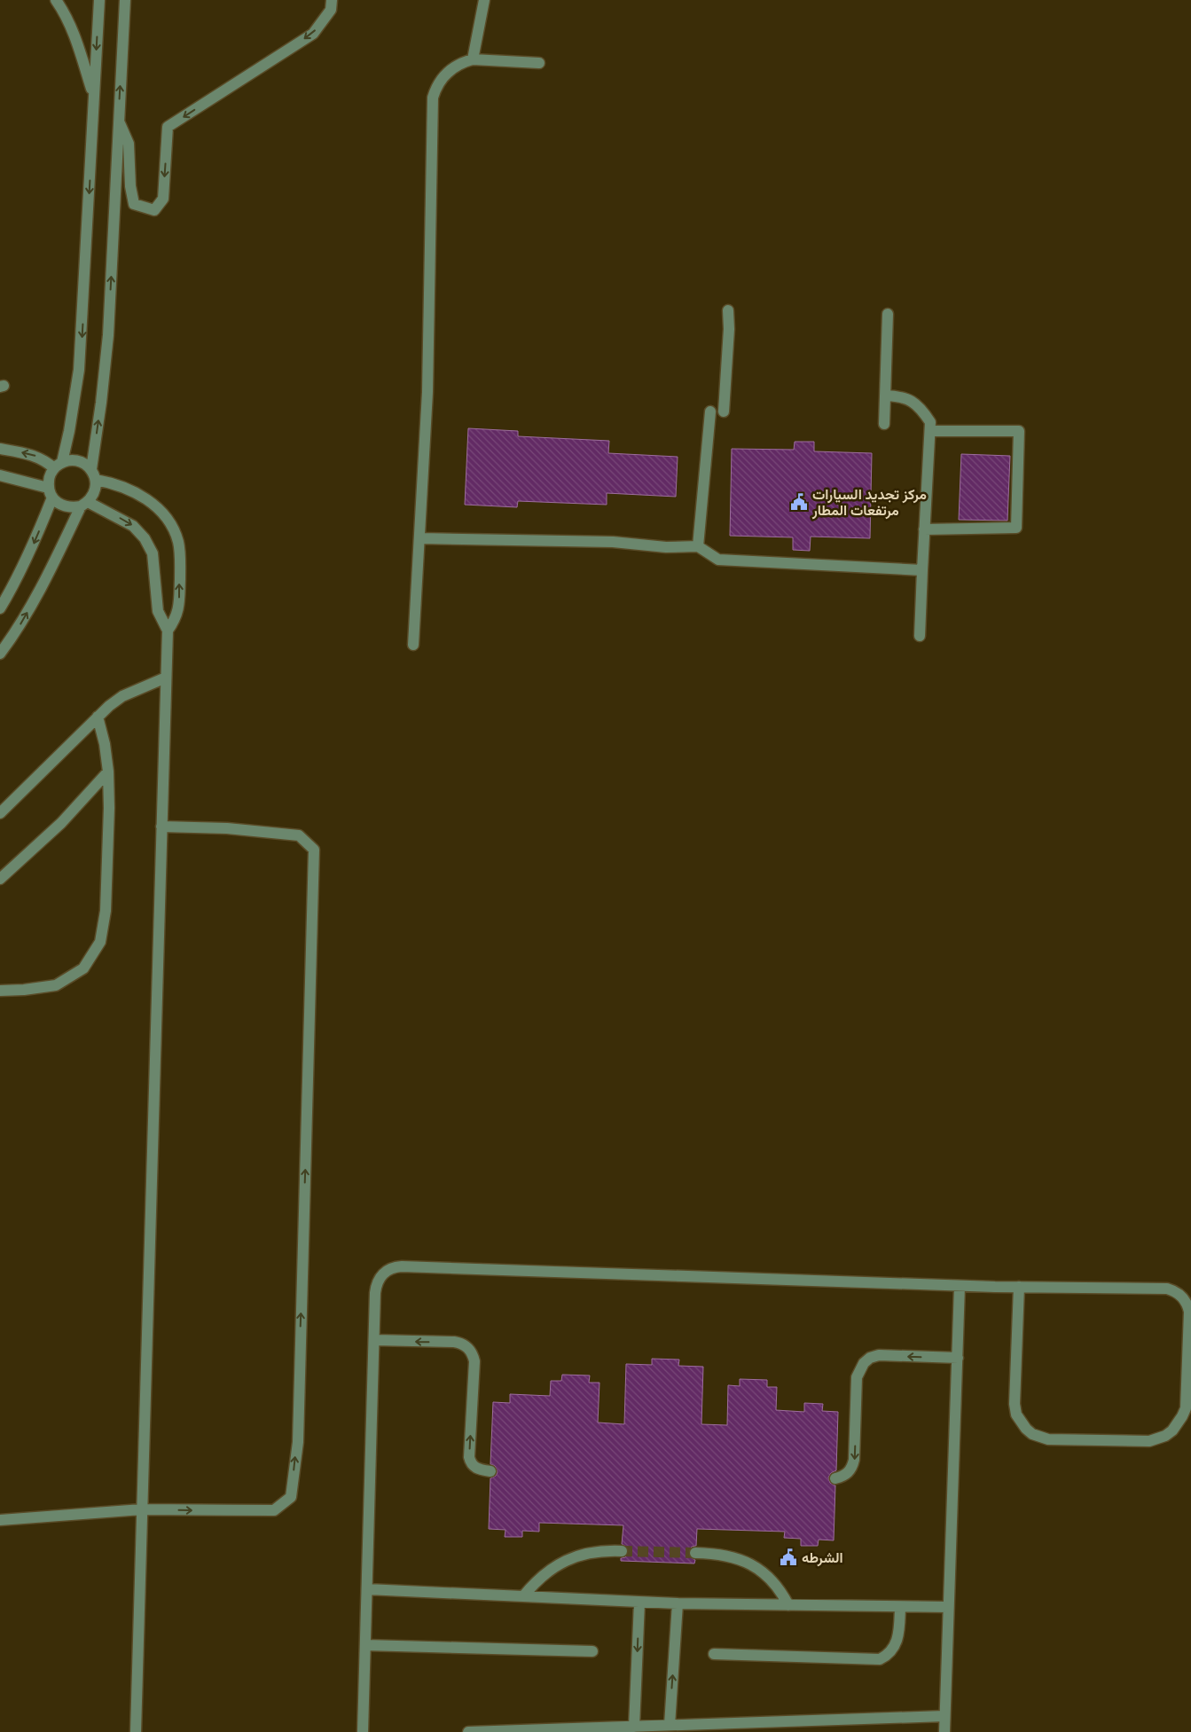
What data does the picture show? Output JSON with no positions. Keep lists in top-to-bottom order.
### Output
{
  "places": {
    "public building": ["مركز تجديد السيارات مرتفعات المطار", "الشرطه"]
  }
}
